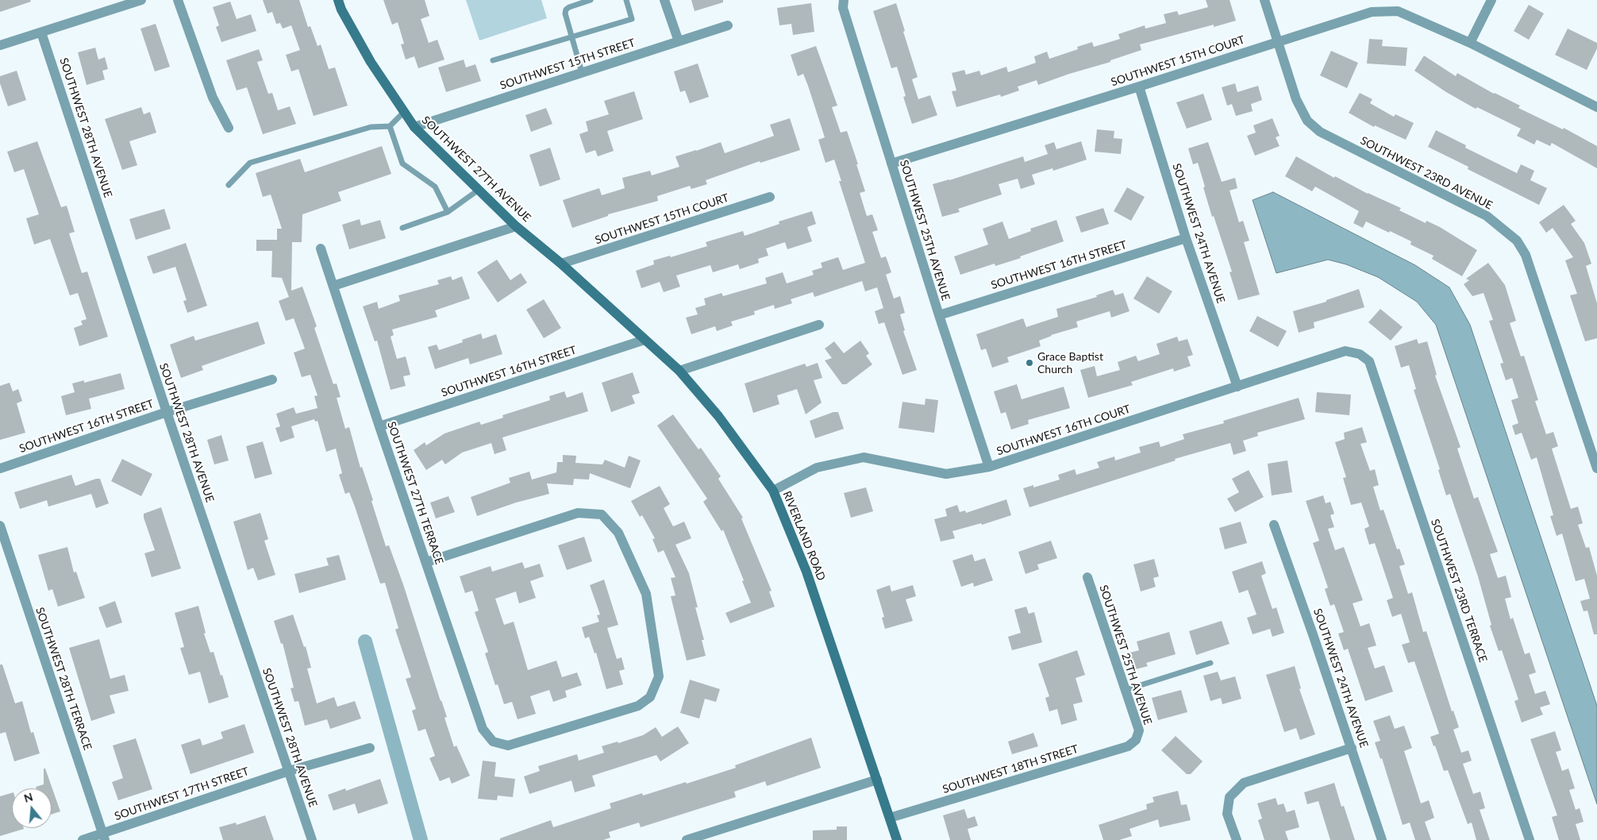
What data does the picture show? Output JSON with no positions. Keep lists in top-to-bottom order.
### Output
{
  "streets": {
    "street": [
      "SOUTHWEST 15TH COURT",
      "SOUTHWEST 15TH STREET",
      "SOUTHWEST 28TH AVENUE",
      "SOUTHWEST 27TH AVENUE",
      "SOUTHWEST 23RD AVENUE",
      "SOUTHWEST 25TH AVENUE",
      "SOUTHWEST 24TH AVENUE",
      "SOUTHWEST 16TH STREET",
      "SOUTHWEST 16TH COURT",
      "SOUTHWEST 27TH TERRACE",
      "RIVERLAND ROAD",
      "SOUTHWEST 23RD TERRACE",
      "SOUTHWEST 28TH TERRACE",
      "SOUTHWEST 18TH STREET",
      "SOUTHWEST 17TH STREET"
    ]
  },
  "crossings": [
    ["SOUTHWEST 15TH COURT", "SOUTHWEST 27TH AVENUE"],
    ["SOUTHWEST 15TH COURT", "SOUTHWEST 23RD AVENUE"],
    ["SOUTHWEST 15TH COURT", "SOUTHWEST 25TH AVENUE"],
    ["SOUTHWEST 15TH COURT", "SOUTHWEST 24TH AVENUE"],
    ["SOUTHWEST 15TH COURT", "RIVERLAND ROAD"],
    ["SOUTHWEST 15TH STREET", "SOUTHWEST 27TH AVENUE"],
    ["SOUTHWEST 28TH AVENUE", "SOUTHWEST 16TH STREET"],
    ["SOUTHWEST 28TH AVENUE", "SOUTHWEST 17TH STREET"],
    ["SOUTHWEST 27TH AVENUE", "RIVERLAND ROAD"],
    ["SOUTHWEST 25TH AVENUE", "SOUTHWEST 16TH STREET"],
    ["SOUTHWEST 25TH AVENUE", "SOUTHWEST 16TH COURT"],
    ["SOUTHWEST 25TH AVENUE", "SOUTHWEST 18TH STREET"],
    ["SOUTHWEST 24TH AVENUE", "SOUTHWEST 16TH STREET"],
    ["SOUTHWEST 24TH AVENUE", "SOUTHWEST 16TH COURT"],
    ["SOUTHWEST 16TH STREET", "SOUTHWEST 27TH TERRACE"],
    ["SOUTHWEST 16TH STREET", "RIVERLAND ROAD"],
    ["SOUTHWEST 16TH COURT", "RIVERLAND ROAD"],
    ["SOUTHWEST 16TH COURT", "SOUTHWEST 23RD TERRACE"],
    ["RIVERLAND ROAD", "SOUTHWEST 18TH STREET"],
    ["SOUTHWEST 28TH TERRACE", "SOUTHWEST 17TH STREET"]
  ],
  "places": ["Grace Baptist Church"],
  "north": "top"
}
